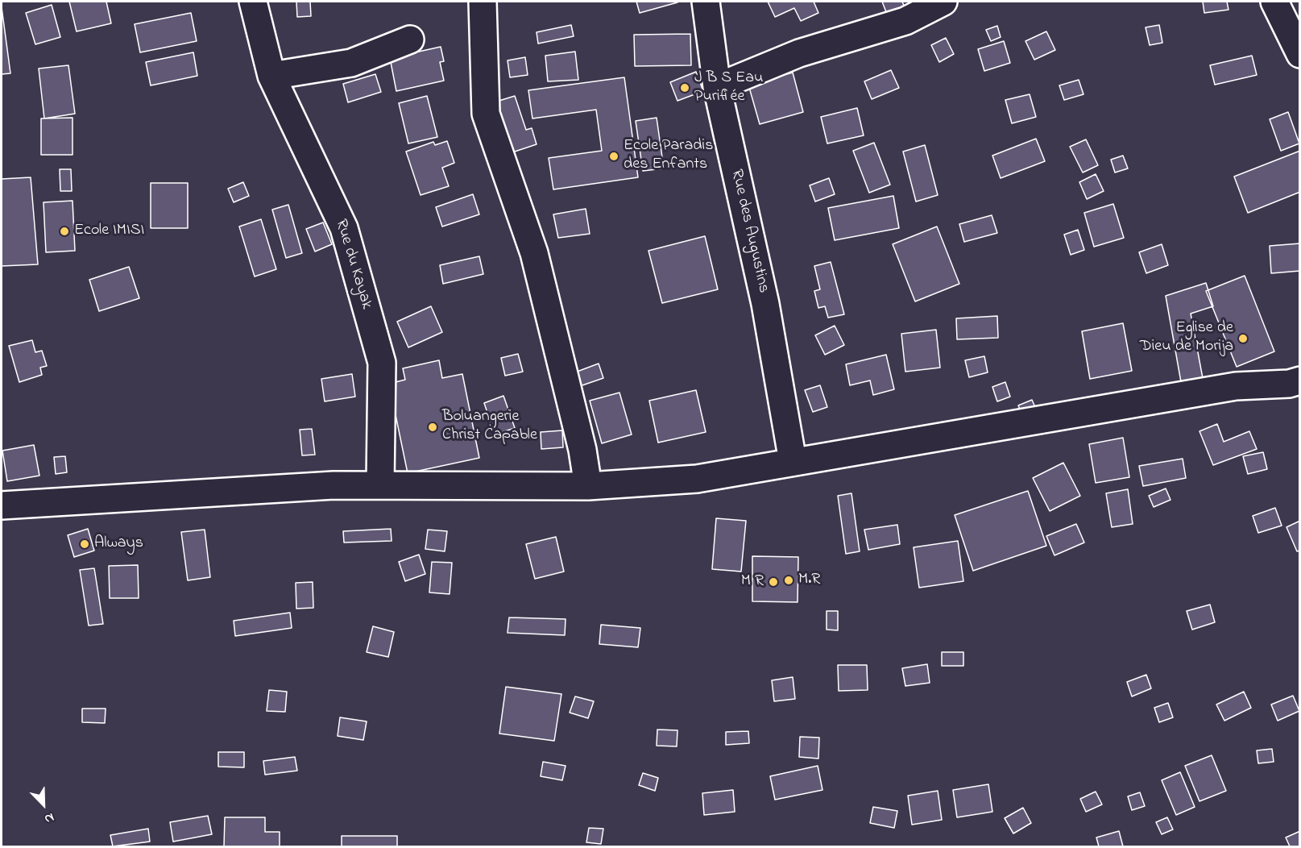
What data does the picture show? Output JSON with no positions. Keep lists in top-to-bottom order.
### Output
{
  "streets": {
    "street": ["Rue des Augustins", "Rue du Kayak"]
  },
  "places": [
    "J B S Eau Purifiée",
    "Ecole Paradis des Enfants",
    "Ecole IMISI",
    "Eglise de Dieu de Morija",
    "Boluangerie Christ Capable",
    "Always",
    "M.R",
    "M R"
  ],
  "north": "bottom right"
}
